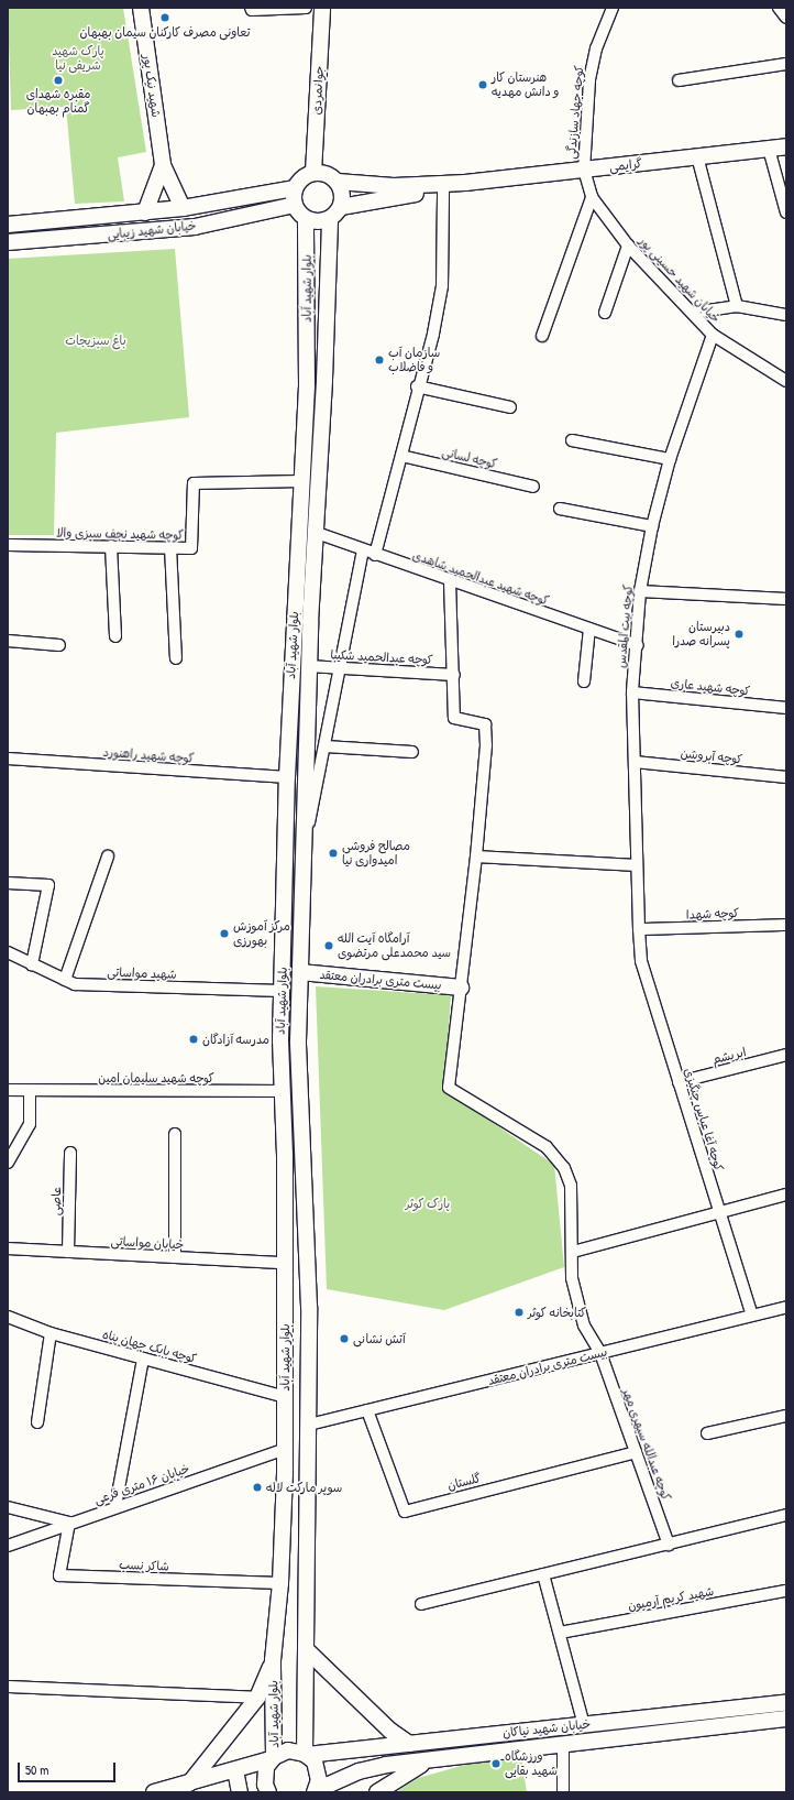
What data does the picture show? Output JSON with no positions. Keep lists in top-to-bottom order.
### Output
{
  "streets": {
    "main road": [
      "شهید نیک پور",
      "جوانمردی",
      "گرایمی",
      "خیابان شهید زیبایی",
      "بلوار شهید آباد",
      "بیست متری برادران معتقد",
      "خیابان شهید نیاکان"
    ],
    "street": [
      "کوچه جهاد سازندگی",
      "خیابان شهید حسینی پور",
      "کوچه لسانی",
      "کوچه شهید نجف سبزی والا",
      "کوچه شهید عبدالحمید شاهدی",
      "کوچه بیت المقدس",
      "کوچه عبدالحمید شکیبا",
      "کوچه شهید عاری",
      "کوچه شهید راهنورد",
      "کوچه آبروشن",
      "کوچه شهدا",
      "شهید مواساتی",
      "ابریشم",
      "کوچه شهید سلیمان امین",
      "کوچه آغا عباس چنگیزی",
      "عاصی",
      "خیابان مواساتی",
      "کوچه بابک جهان پناه",
      "کوچه عبدالله سپهری مهر",
      "گلستان",
      "خیابان ۱۶ متری فرعی",
      "شاکر نسب",
      "شهید کریم آرمیون"
    ]
  },
  "crossings": [
    ["شهید نیک پور", "خیابان شهید زیبایی"],
    ["جوانمردی", "خیابان شهید زیبایی"],
    ["جوانمردی", "بلوار شهید آباد"],
    ["کوچه جهاد سازندگی", "گرایمی"],
    ["کوچه جهاد سازندگی", "خیابان شهید حسینی پور"],
    ["گرایمی", "خیابان شهید حسینی پور"],
    ["خیابان شهید زیبایی", "بلوار شهید آباد"],
    ["خیابان شهید حسینی پور", "کوچه بیت المقدس"],
    ["بلوار شهید آباد", "کوچه شهید نجف سبزی والا"],
    ["بلوار شهید آباد", "کوچه شهید عبدالحمید شاهدی"],
    ["بلوار شهید آباد", "کوچه عبدالحمید شکیبا"],
    ["بلوار شهید آباد", "کوچه شهید راهنورد"],
    ["بلوار شهید آباد", "شهید مواساتی"],
    ["بلوار شهید آباد", "بیست متری برادران معتقد"],
    ["بلوار شهید آباد", "کوچه شهید سلیمان امین"],
    ["بلوار شهید آباد", "خیابان مواساتی"],
    ["بلوار شهید آباد", "کوچه بابک جهان پناه"],
    ["بلوار شهید آباد", "خیابان ۱۶ متری فرعی"],
    ["بلوار شهید آباد", "شاکر نسب"],
    ["بلوار شهید آباد", "خیابان شهید نیاکان"],
    ["کوچه شهید عبدالحمید شاهدی", "کوچه بیت المقدس"],
    ["کوچه بیت المقدس", "کوچه شهید عاری"],
    ["کوچه بیت المقدس", "کوچه آبروشن"],
    ["کوچه بیت المقدس", "کوچه شهدا"],
    ["کوچه بیت المقدس", "کوچه آغا عباس چنگیزی"],
    ["کوچه شهدا", "کوچه آغا عباس چنگیزی"],
    ["بیست متری برادران معتقد", "کوچه آغا عباس چنگیزی"],
    ["بیست متری برادران معتقد", "کوچه عبدالله سپهری مهر"],
    ["بیست متری برادران معتقد", "گلستان"],
    ["ابریشم", "کوچه آغا عباس چنگیزی"],
    ["عاصی", "خیابان مواساتی"],
    ["کوچه عبدالله سپهری مهر", "گلستان"],
    ["خیابان ۱۶ متری فرعی", "شاکر نسب"]
  ],
  "parks": ["پارک شهید شریفی نیا", "باغ سبزیجات", "پارک کوثر"],
  "places": [
    "تعاونی مصرف کارکنان سیمان بهبهان",
    "مقبره شهدای گمنام بهبهان",
    "هنرستان کار و دانش مهدیه",
    "سازمان آب و فاضلاب",
    "دبیرستان پسرانه صدرا",
    "مصالح فروشی امیدواری نیا",
    "مرکز آموزش بهورزی",
    "آرامگاه آیت الله سید محمدعلی مرتضوی",
    "مدرسه آزادگان",
    "کتابخانه کوثر",
    "آتش نشانی",
    "سوپر مارکت لاله",
    "ورزشگاه شهید بقایی"
  ],
  "scale_bar": "50 m"
}
